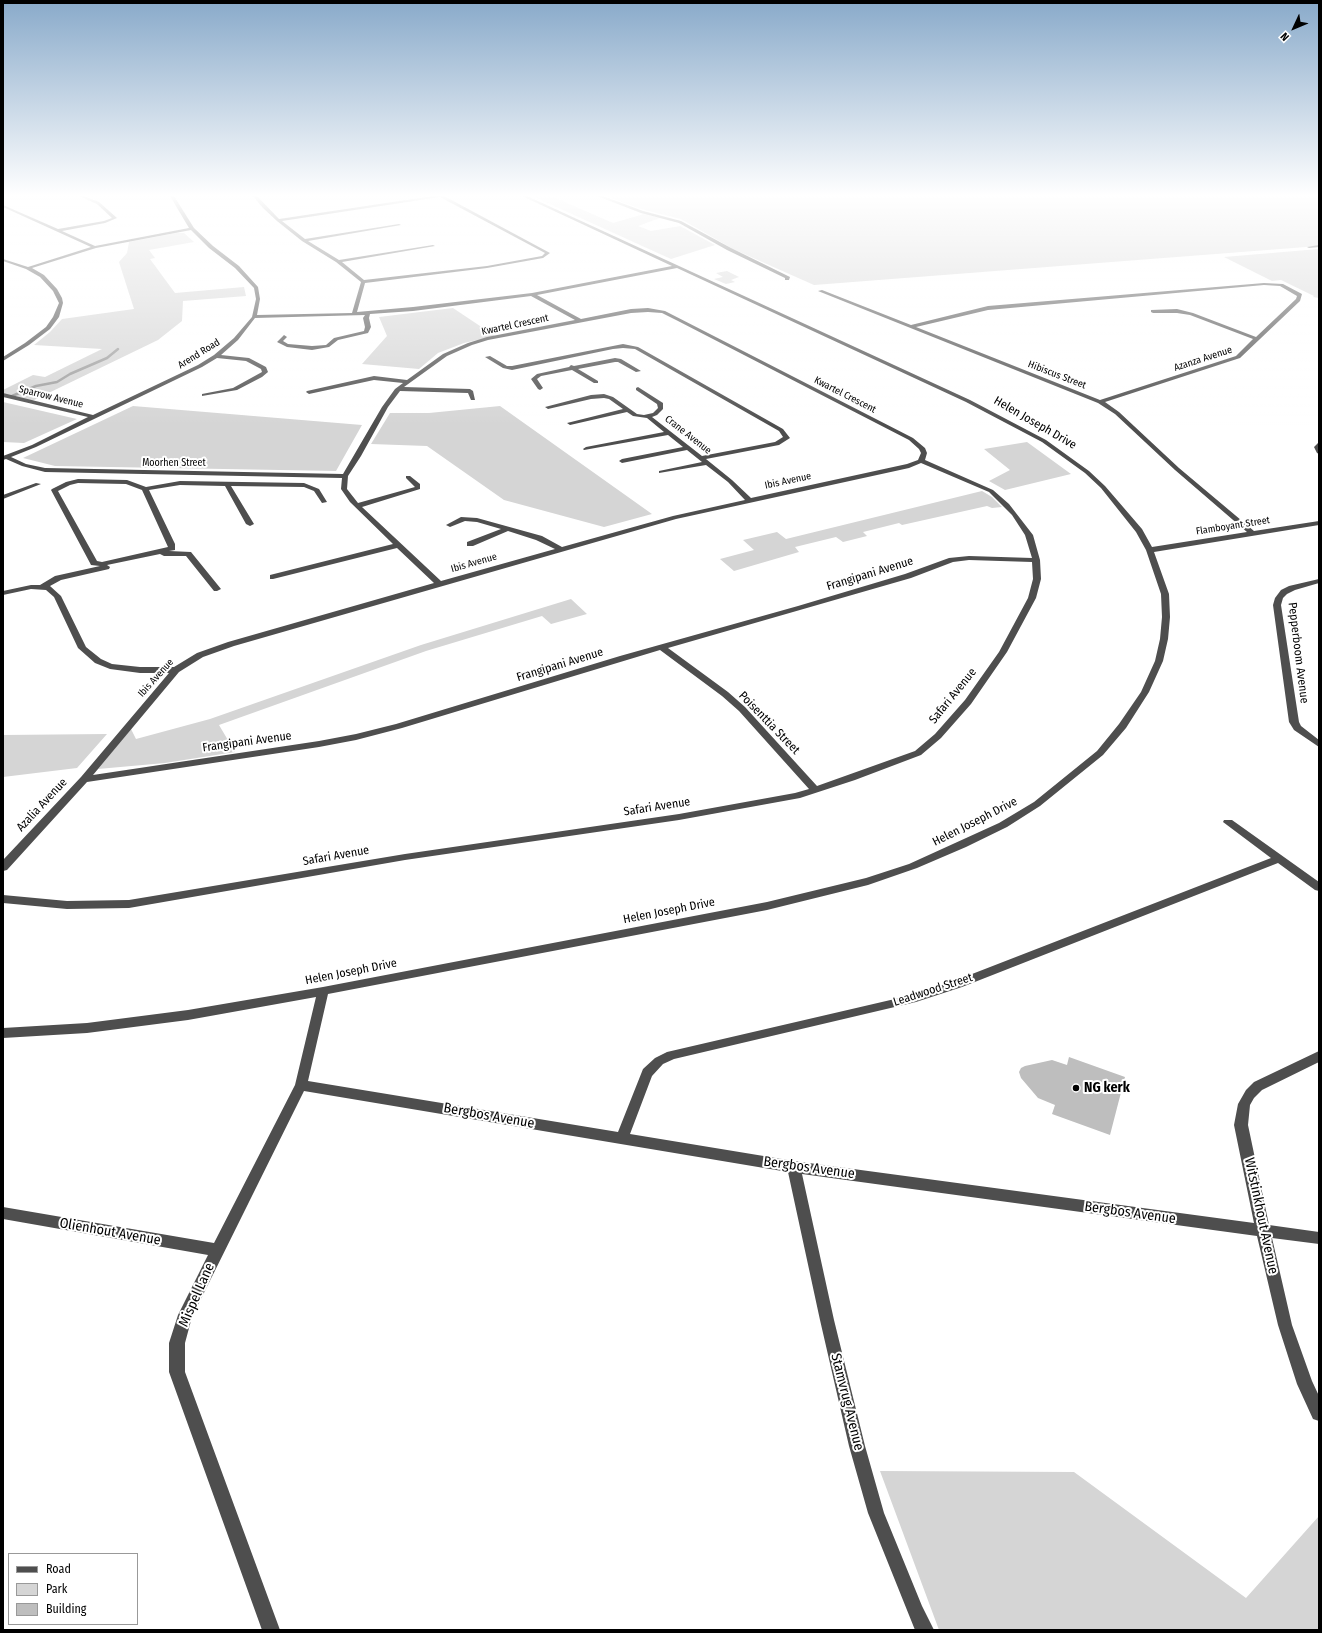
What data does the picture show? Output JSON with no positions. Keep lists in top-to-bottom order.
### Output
{
  "streets": {
    "street": [
      "Kwartel Crescent",
      "Arend Road",
      "Azanza Avenue",
      "Hibiscus Street",
      "Sparrow Avenue",
      "Helen Joseph Drive",
      "Crane Avenue",
      "Moorhen Street",
      "Ibis Avenue",
      "Flamboyant Street",
      "Frangipani Avenue",
      "Pepperboom Avenue",
      "Safari Avenue",
      "Poisenttia Street",
      "Azalia Avenue",
      "Leadwood Street",
      "Bergbos Avenue",
      "Witstinkhout Avenue",
      "Olienhout Avenue",
      "Mispel Lane",
      "Stamvrug Avenue"
    ]
  },
  "crossings": [
    ["Kwartel Crescent", "Moorhen Street"],
    ["Kwartel Crescent", "Ibis Avenue"],
    ["Kwartel Crescent", "Safari Avenue"],
    ["Arend Road", "Sparrow Avenue"],
    ["Arend Road", "Moorhen Street"],
    ["Azanza Avenue", "Hibiscus Street"],
    ["Hibiscus Street", "Flamboyant Street"],
    ["Helen Joseph Drive", "Flamboyant Street"],
    ["Helen Joseph Drive", "Mispel Lane"],
    ["Crane Avenue", "Ibis Avenue"],
    ["Ibis Avenue", "Frangipani Avenue"],
    ["Ibis Avenue", "Safari Avenue"],
    ["Ibis Avenue", "Azalia Avenue"],
    ["Frangipani Avenue", "Safari Avenue"],
    ["Frangipani Avenue", "Poisenttia Street"],
    ["Frangipani Avenue", "Azalia Avenue"],
    ["Safari Avenue", "Poisenttia Street"],
    ["Leadwood Street", "Bergbos Avenue"],
    ["Bergbos Avenue", "Witstinkhout Avenue"],
    ["Bergbos Avenue", "Mispel Lane"],
    ["Bergbos Avenue", "Stamvrug Avenue"],
    ["Olienhout Avenue", "Mispel Lane"]
  ],
  "places": ["NG kerk"],
  "legend": ["Road", "Park", "Building"],
  "north": "bottom left"
}
